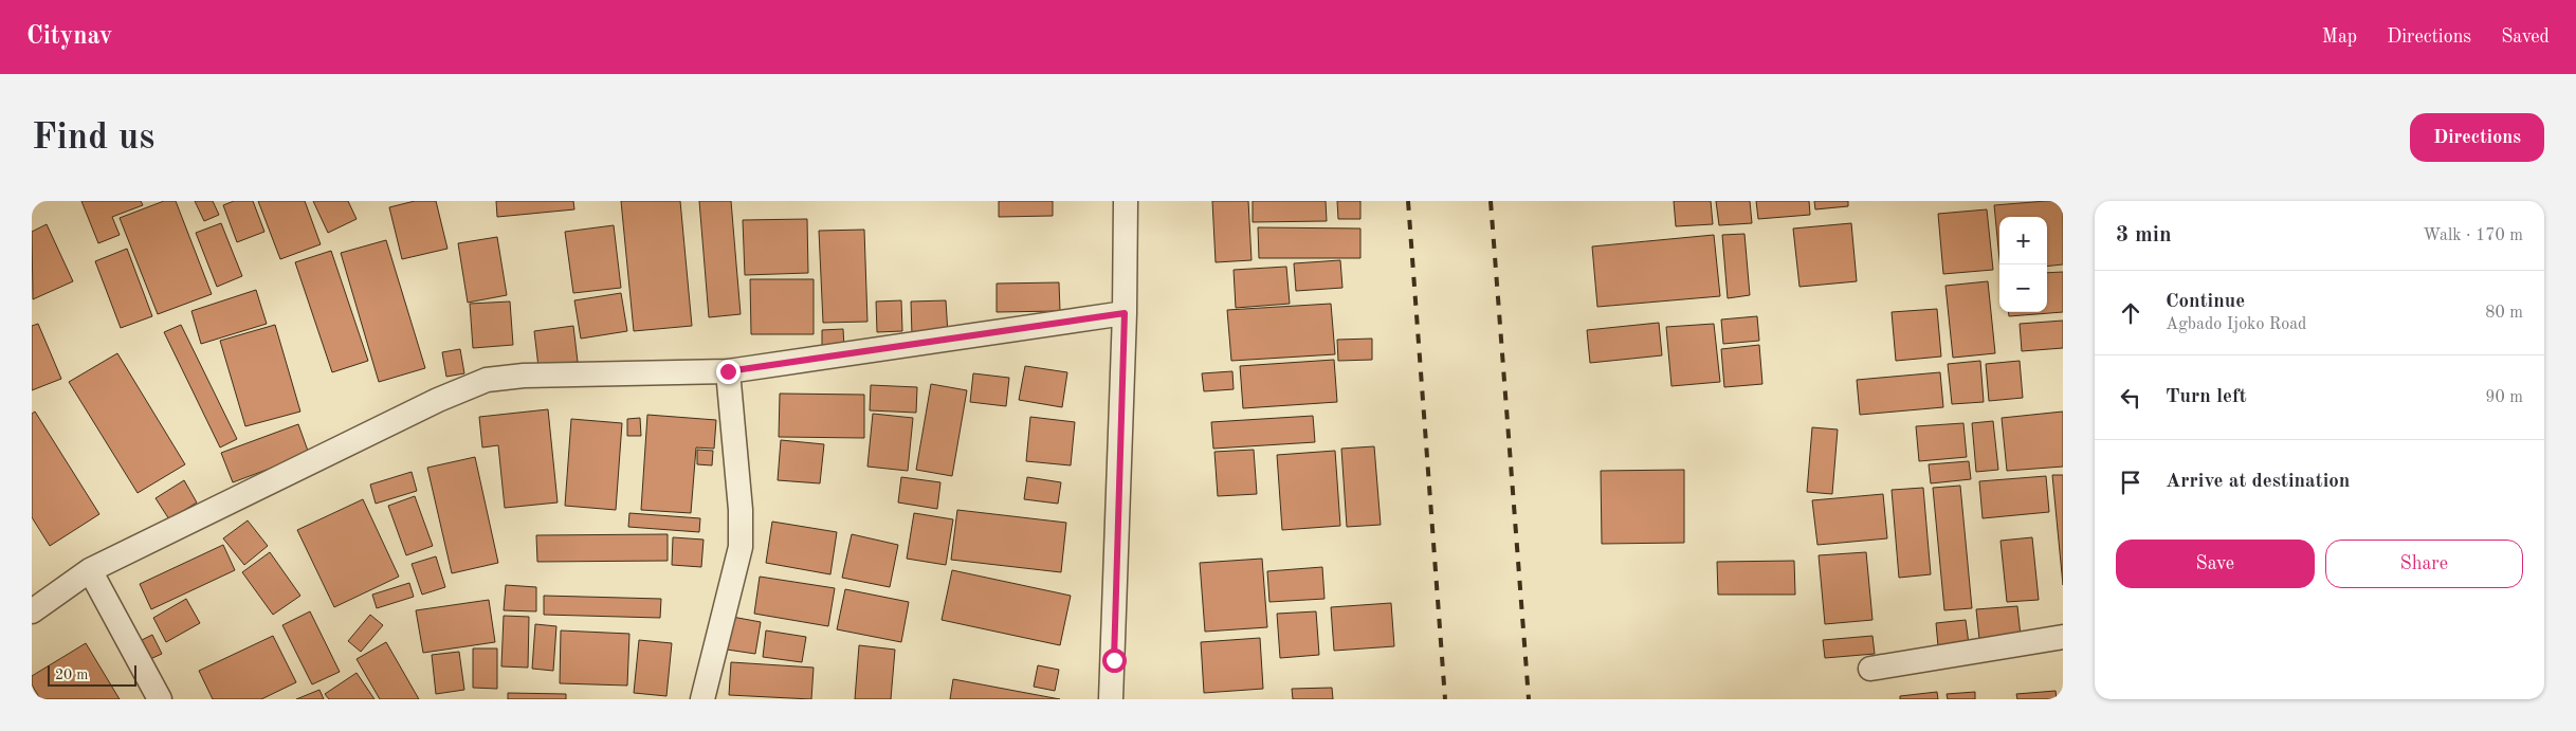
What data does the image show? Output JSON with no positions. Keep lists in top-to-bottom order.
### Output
{
  "scale_bar": "20 m",
  "page": {
    "header": "Citynav",
    "nav": ["Map", "Directions", "Saved"],
    "buttons": [
      "Directions",
      ["Save", "Share"]
    ],
    "title": "Find us",
    "heading": ["3 min", "Walk · 170 m"],
    "map_buttons": ["+", "−"],
    "list": [
      ["Continue", "Agbado Ijoko Road", "80 m"],
      ["Turn left", "90 m"],
      "Arrive at destination"
    ],
    "scale": "20 m"
  }
}
